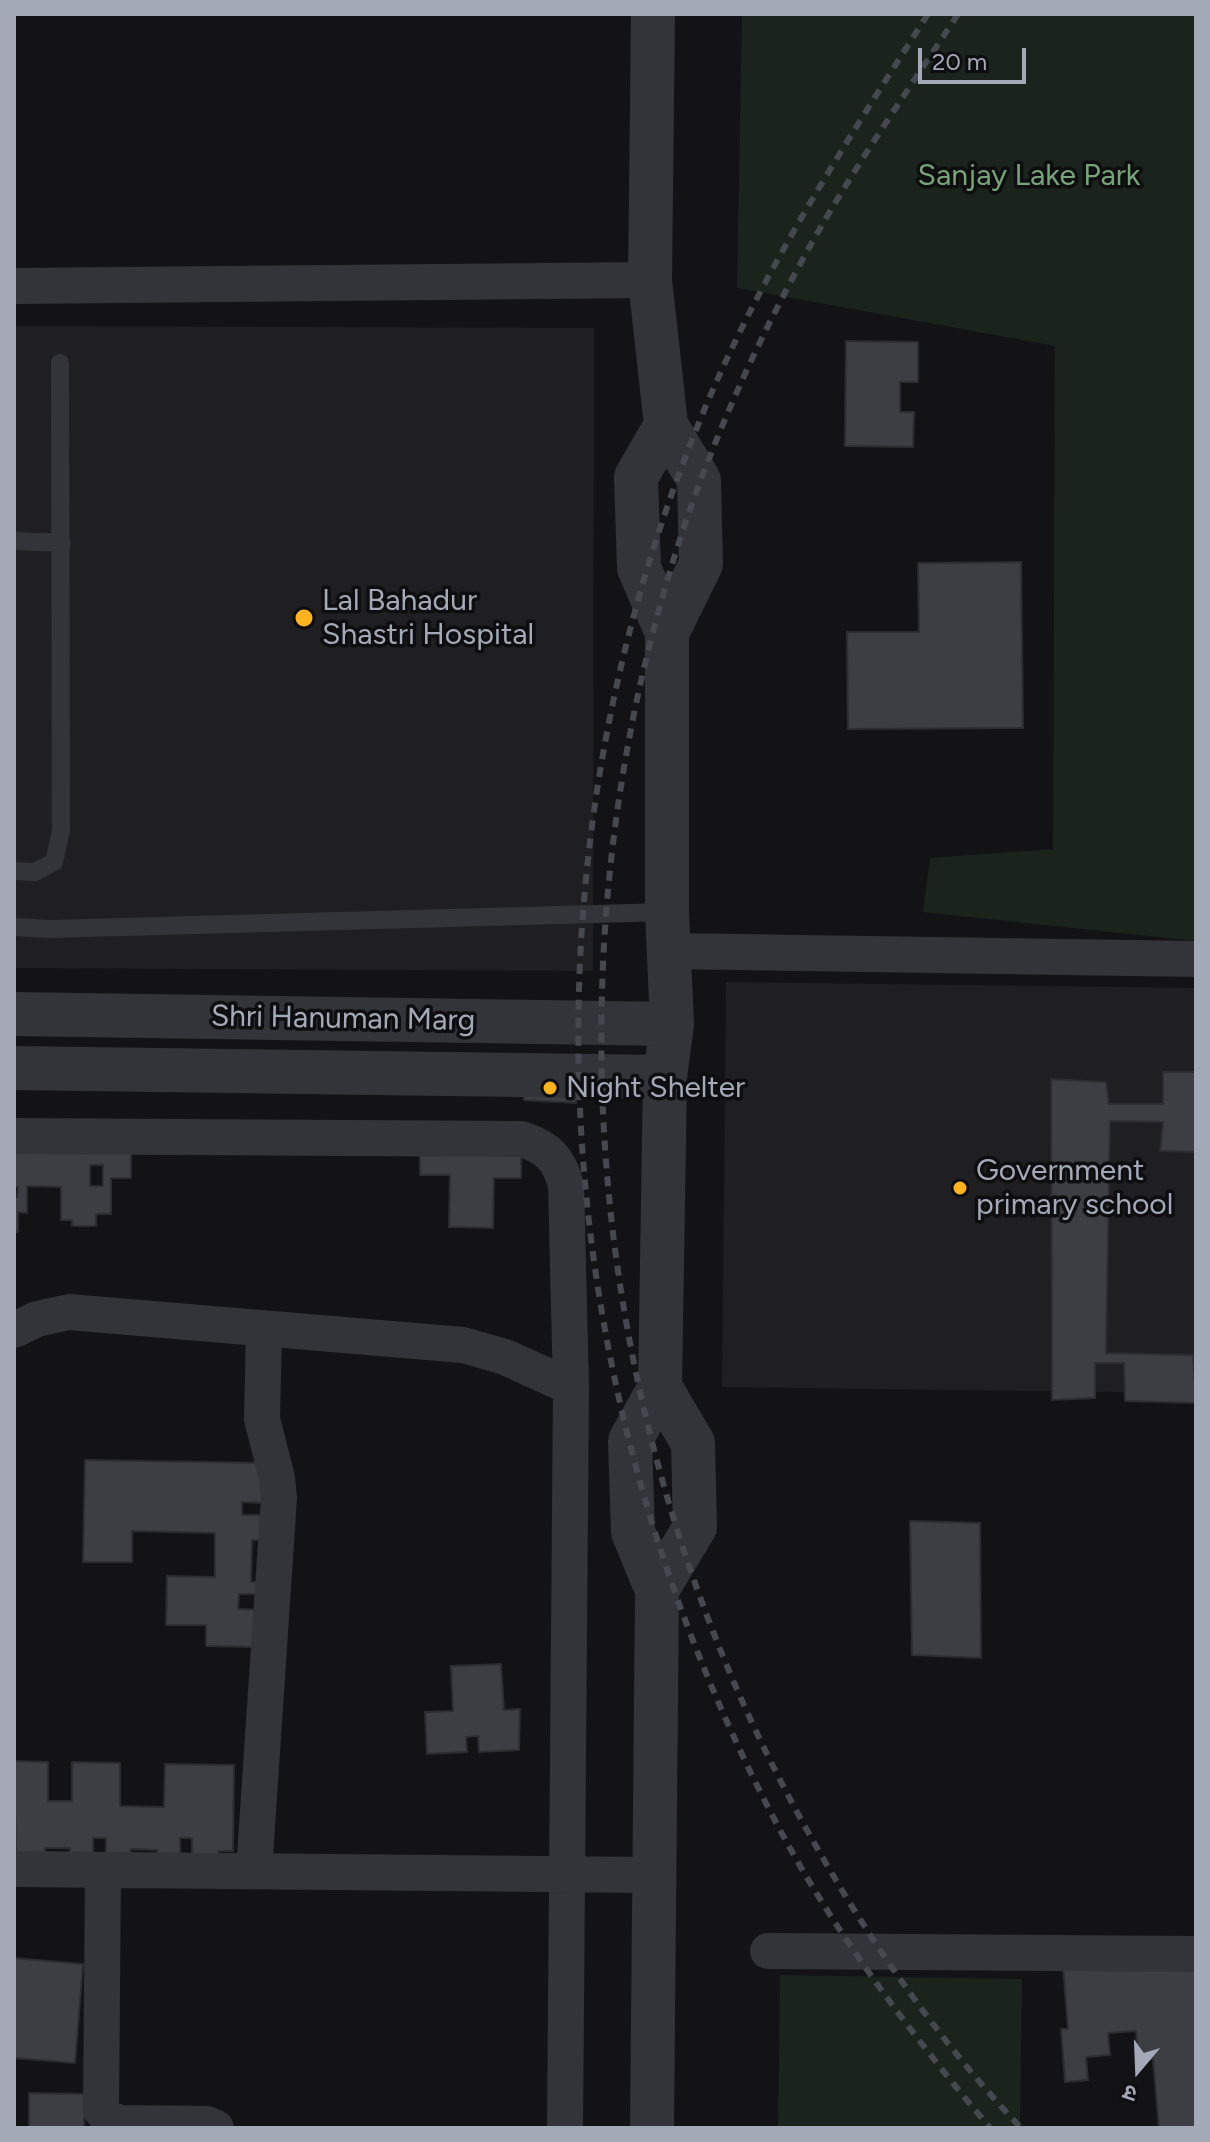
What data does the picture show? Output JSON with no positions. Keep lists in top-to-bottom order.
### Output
{
  "streets": {
    "street": ["Shri Hanuman Marg"]
  },
  "parks": ["Sanjay Lake Park"],
  "places": ["Lal Bahadur Shastri Hospital", "Night Shelter", "Government primary school"],
  "scale_bar": "20 m",
  "north": "bottom"
}
